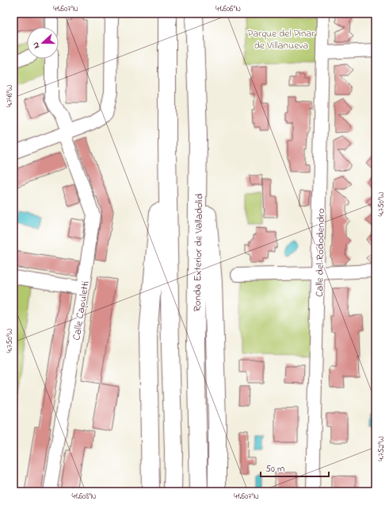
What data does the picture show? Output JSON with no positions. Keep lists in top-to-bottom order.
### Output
{
  "streets": {
    "highway": ["Ronda Exterior de Valladolid"],
    "street": ["Calle del Rododendro", "Calle Capuletti"]
  },
  "parks": ["Parque del Pinar de Villanueva"],
  "scale_bar": "50 m",
  "north": "left",
  "coordinates": [
    "41.607°N",
    "41.606°N",
    "4.748°W",
    "4.750°W",
    "4.752°W",
    "41.608°N"
  ]
}
